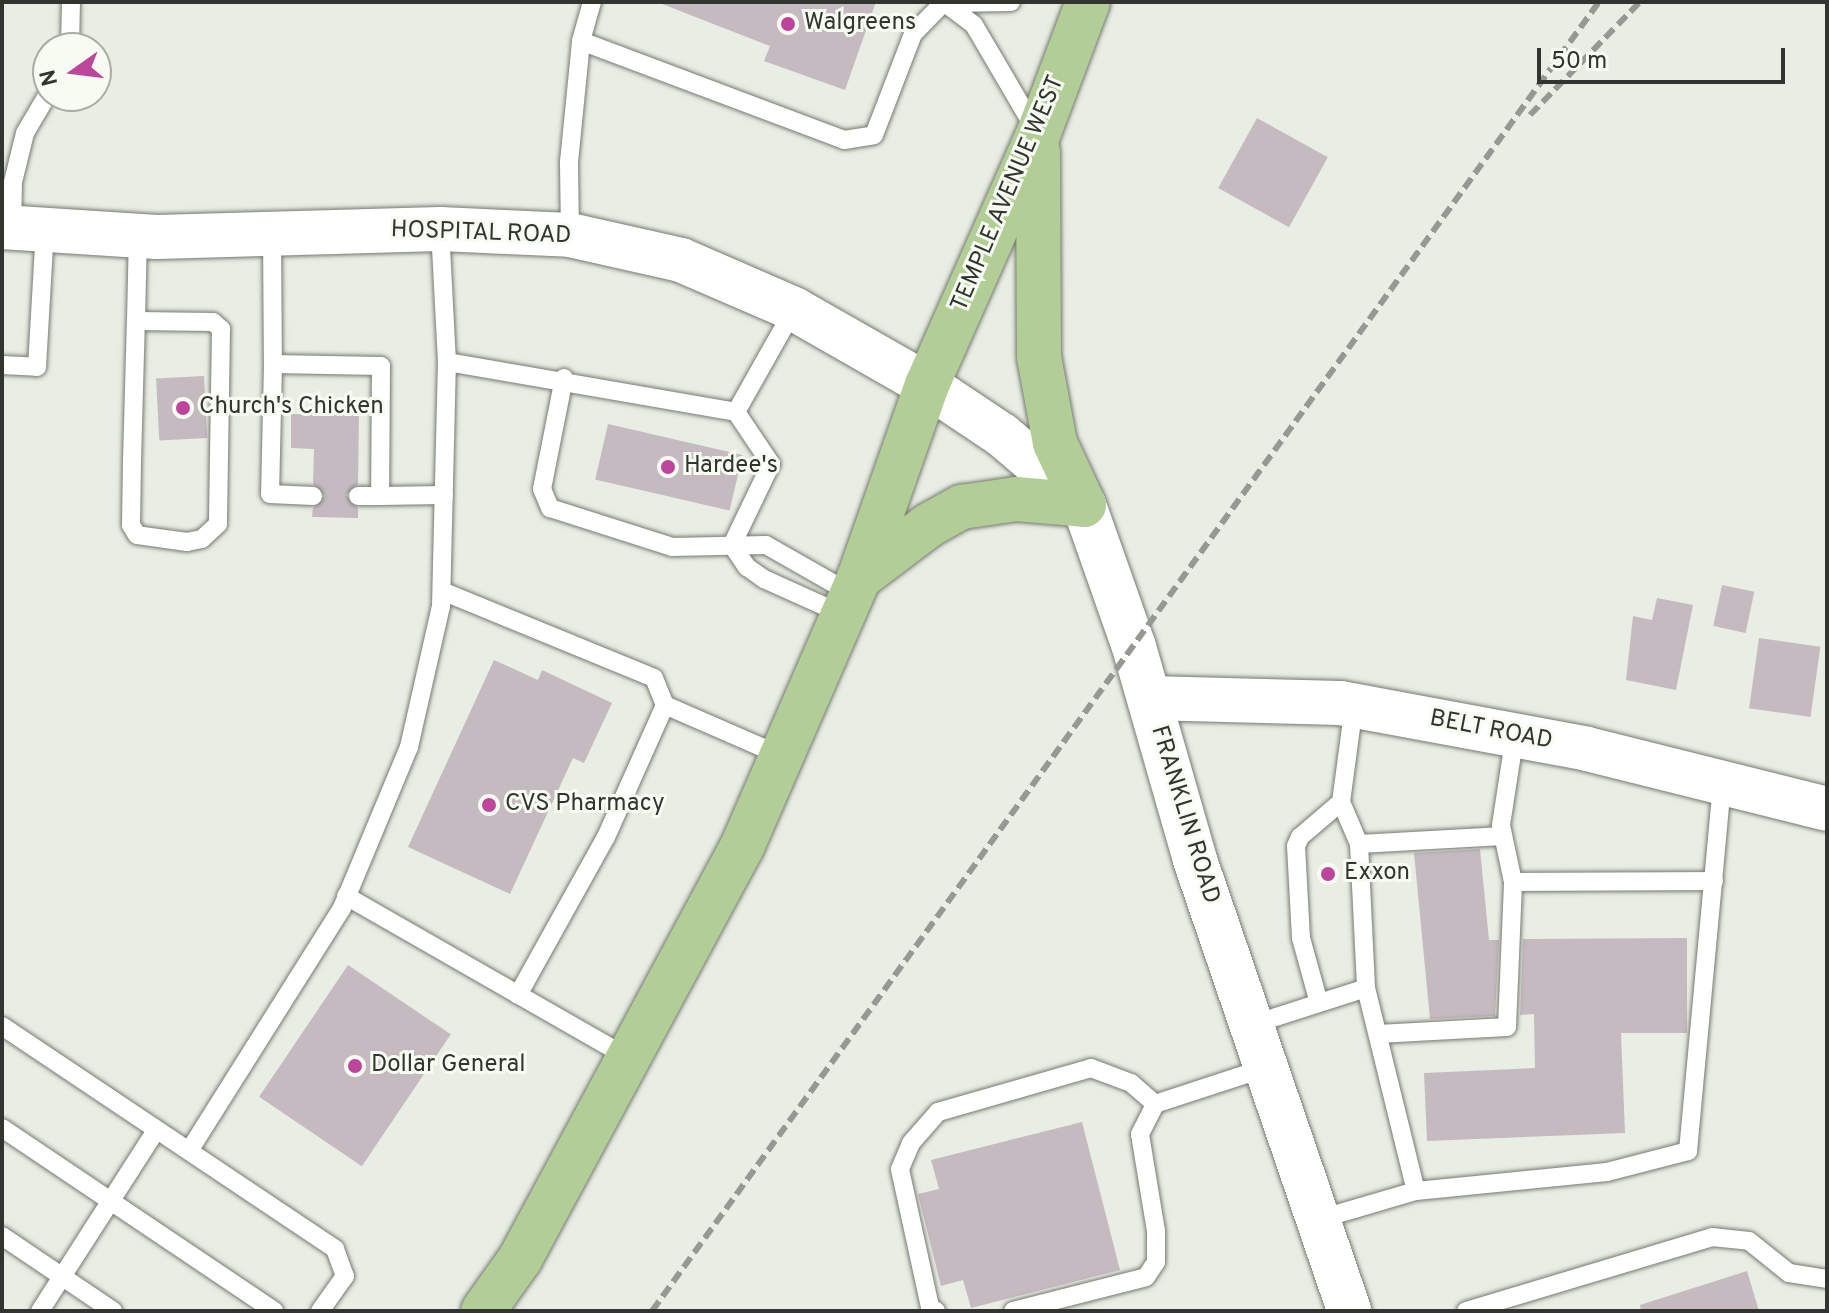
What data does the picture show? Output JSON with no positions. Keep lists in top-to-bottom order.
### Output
{
  "streets": {
    "main road": ["TEMPLE AVENUE WEST"],
    "street": ["HOSPITAL ROAD", "BELT ROAD", "FRANKLIN ROAD"]
  },
  "crossings": [
    ["TEMPLE AVENUE WEST", "HOSPITAL ROAD"],
    ["BELT ROAD", "FRANKLIN ROAD"]
  ],
  "places": [
    "Walgreens",
    "Church's Chicken",
    "Hardee's",
    "CVS Pharmacy",
    "Exxon",
    "Dollar General"
  ],
  "scale_bar": "50 m",
  "north": "left"
}
